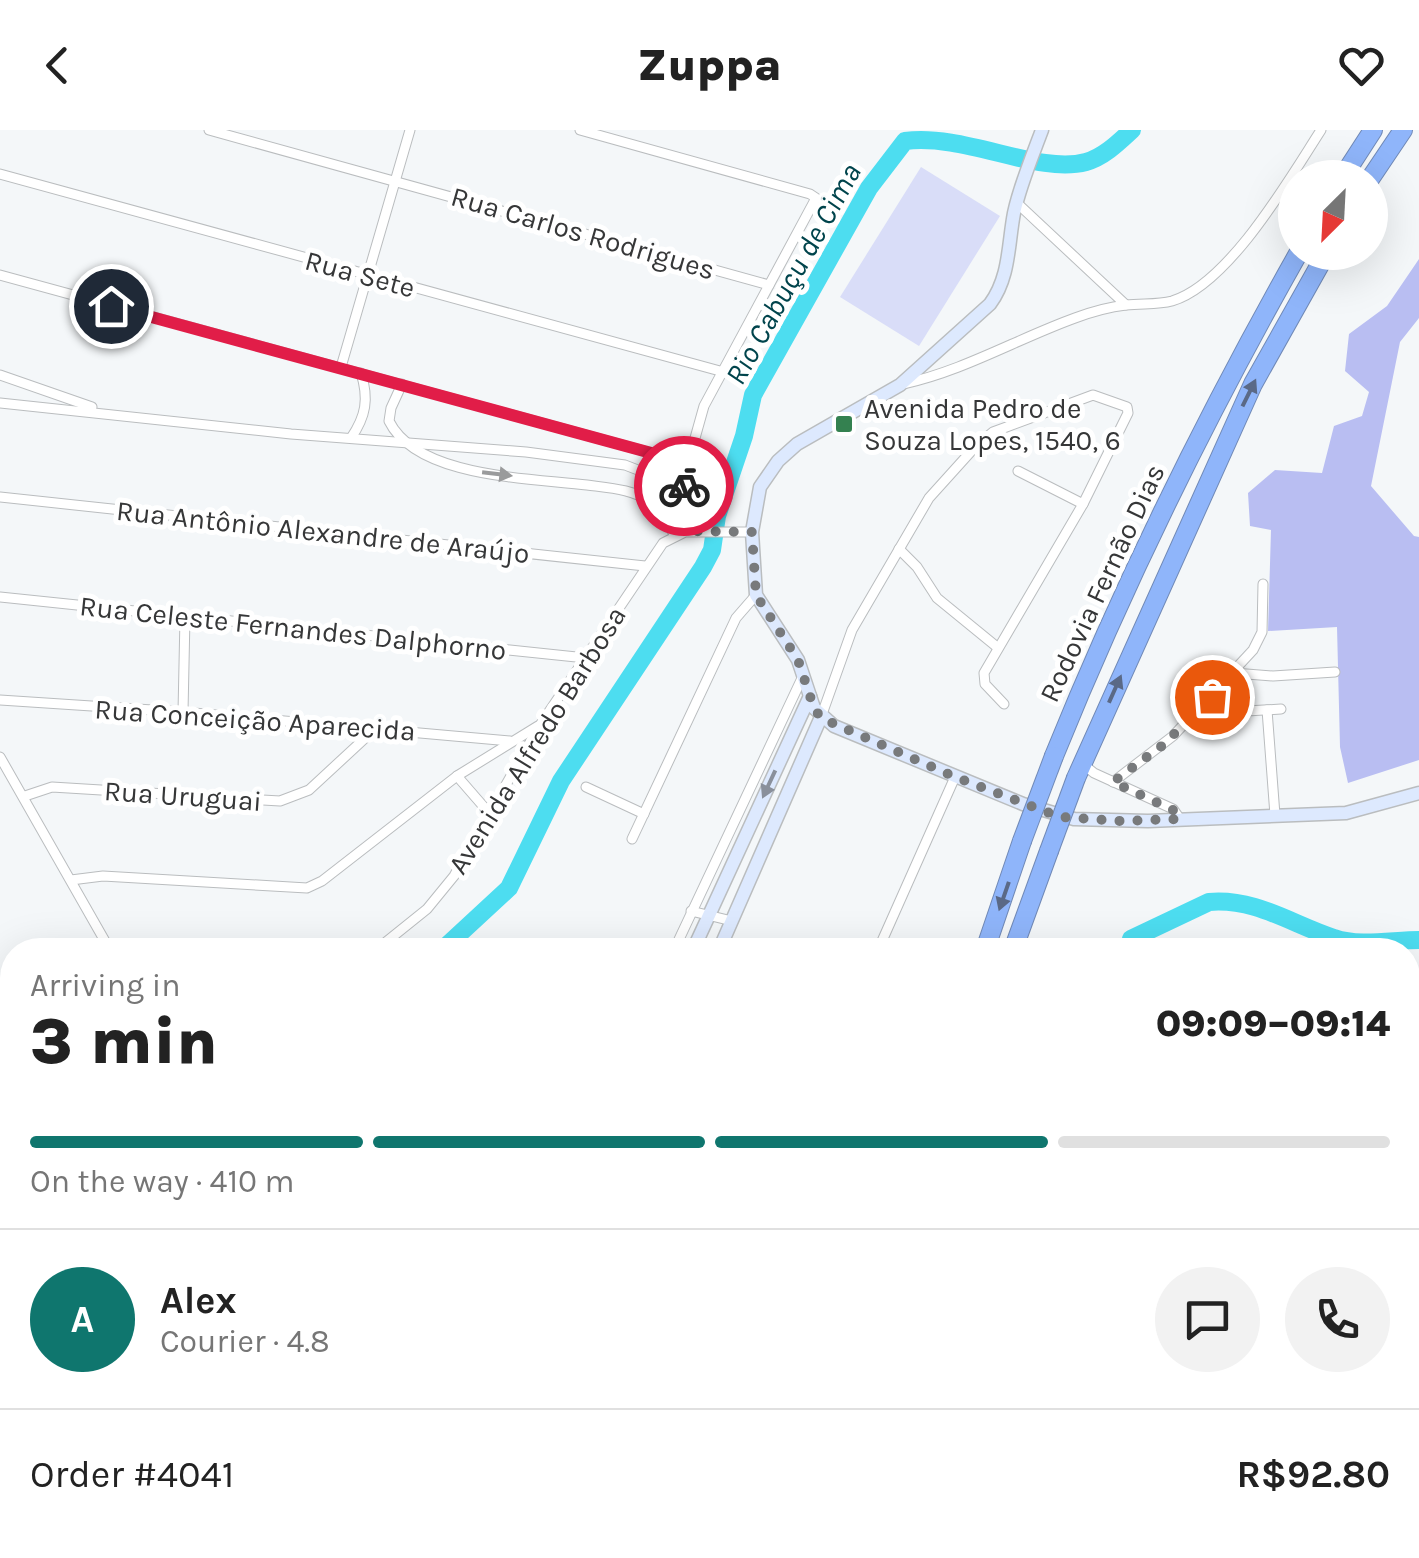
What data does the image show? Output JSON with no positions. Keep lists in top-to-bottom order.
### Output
{
  "streets": {
    "highway": ["Rodovia Fernão Dias"],
    "street": [
      "Rua Carlos Rodrigues",
      "Rua Sete",
      "Rua Antônio Alexandre de Araújo",
      "Rua Celeste Fernandes Dalphorno",
      "Rua Conceição Aparecida",
      "Avenida Alfredo Barbosa",
      "Rua Uruguai"
    ]
  },
  "crossings": [
    ["Rua Antônio Alexandre de Araújo", "Avenida Alfredo Barbosa"],
    ["Rua Celeste Fernandes Dalphorno", "Avenida Alfredo Barbosa"],
    ["Rua Conceição Aparecida", "Rua Uruguai"]
  ],
  "water": ["Rio Cabuçu de Cima"],
  "places": {
    "transit": ["Avenida Pedro de Souza Lopes, 1540, 6"]
  },
  "north": "bottom left",
  "page": {
    "header": "Zuppa",
    "heading": ["3 min", "Arriving in", "09:09–09:14"],
    "panel": [
      "Alex",
      "Courier · 4.8",
      "Order #4041",
      "R$92.80"
    ],
    "bar": "On the way · 410 m",
    "round": "A"
  }
}
